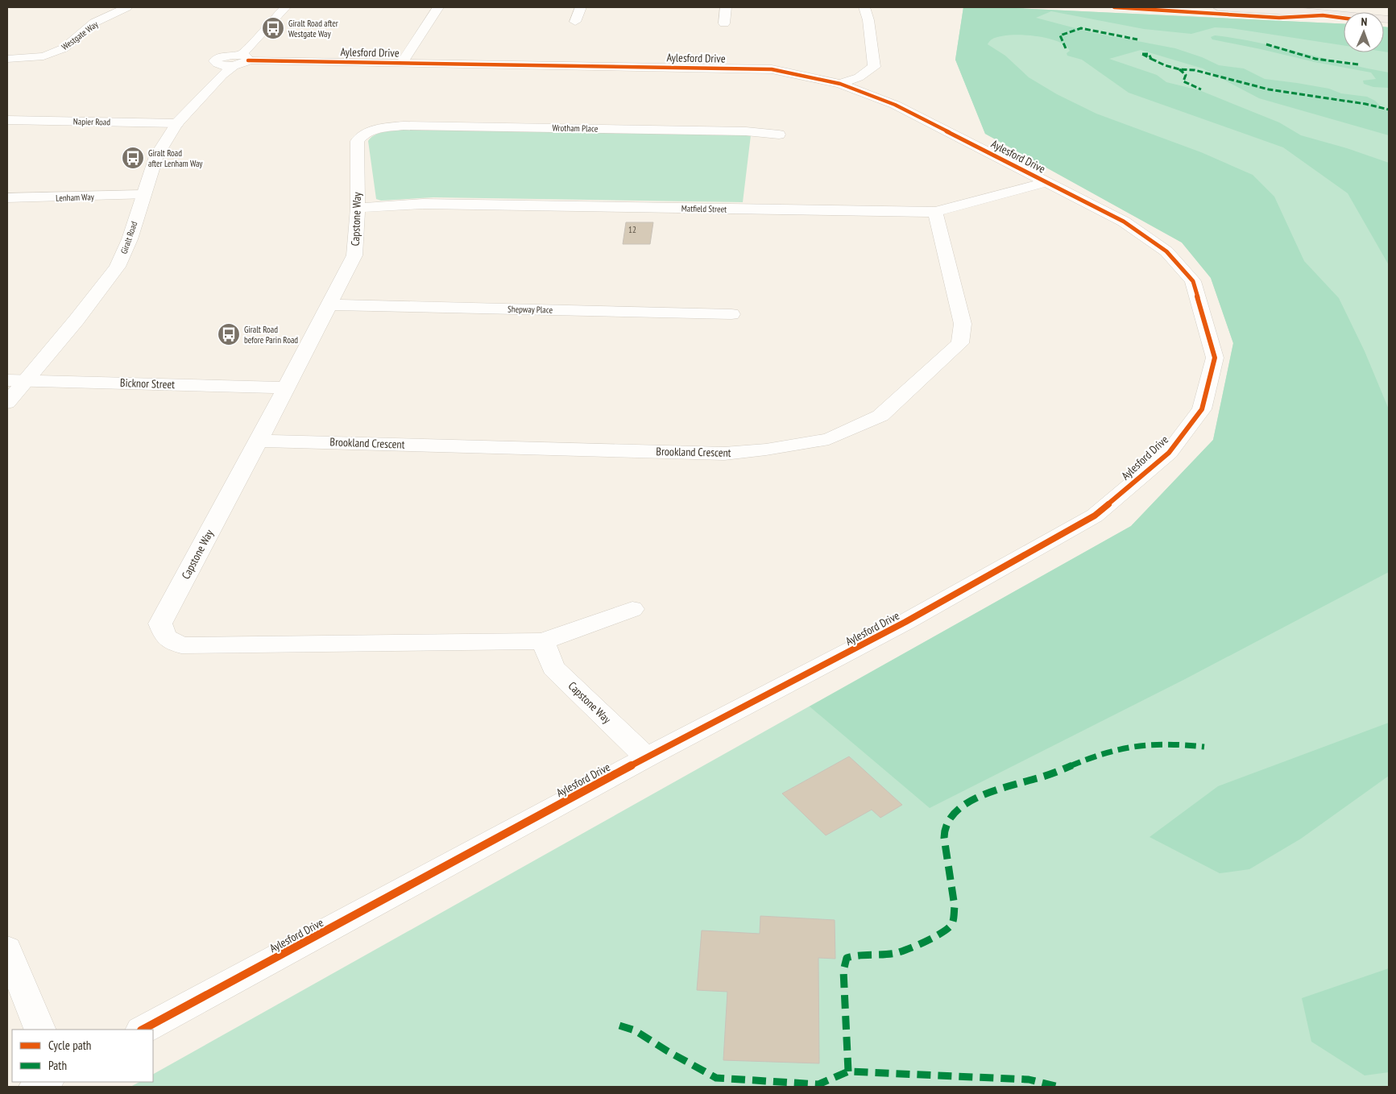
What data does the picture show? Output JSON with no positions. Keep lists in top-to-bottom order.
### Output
{
  "streets": {
    "street": [
      "Westgate Way",
      "Aylesford Drive",
      "Napier Road",
      "Wrotham Place",
      "Lenham Way",
      "Matfield Street",
      "Capstone Way",
      "Giralt Road",
      "Shepway Place",
      "Bicknor Street",
      "Brookland Crescent"
    ]
  },
  "crossings": [
    ["Aylesford Drive", "Matfield Street"],
    ["Aylesford Drive", "Capstone Way"],
    ["Aylesford Drive", "Giralt Road"],
    ["Napier Road", "Giralt Road"],
    ["Wrotham Place", "Capstone Way"],
    ["Lenham Way", "Giralt Road"],
    ["Matfield Street", "Capstone Way"],
    ["Matfield Street", "Brookland Crescent"],
    ["Capstone Way", "Shepway Place"],
    ["Capstone Way", "Bicknor Street"],
    ["Capstone Way", "Brookland Crescent"],
    ["Giralt Road", "Bicknor Street"]
  ],
  "places": {
    "bus stop": ["Giralt Road after Westgate Way", "Giralt Road after Lenham Way", "Giralt Road before Parin Road"]
  },
  "house_numbers": ["12"],
  "legend": ["Cycle path", "Path"],
  "north": "top"
}
